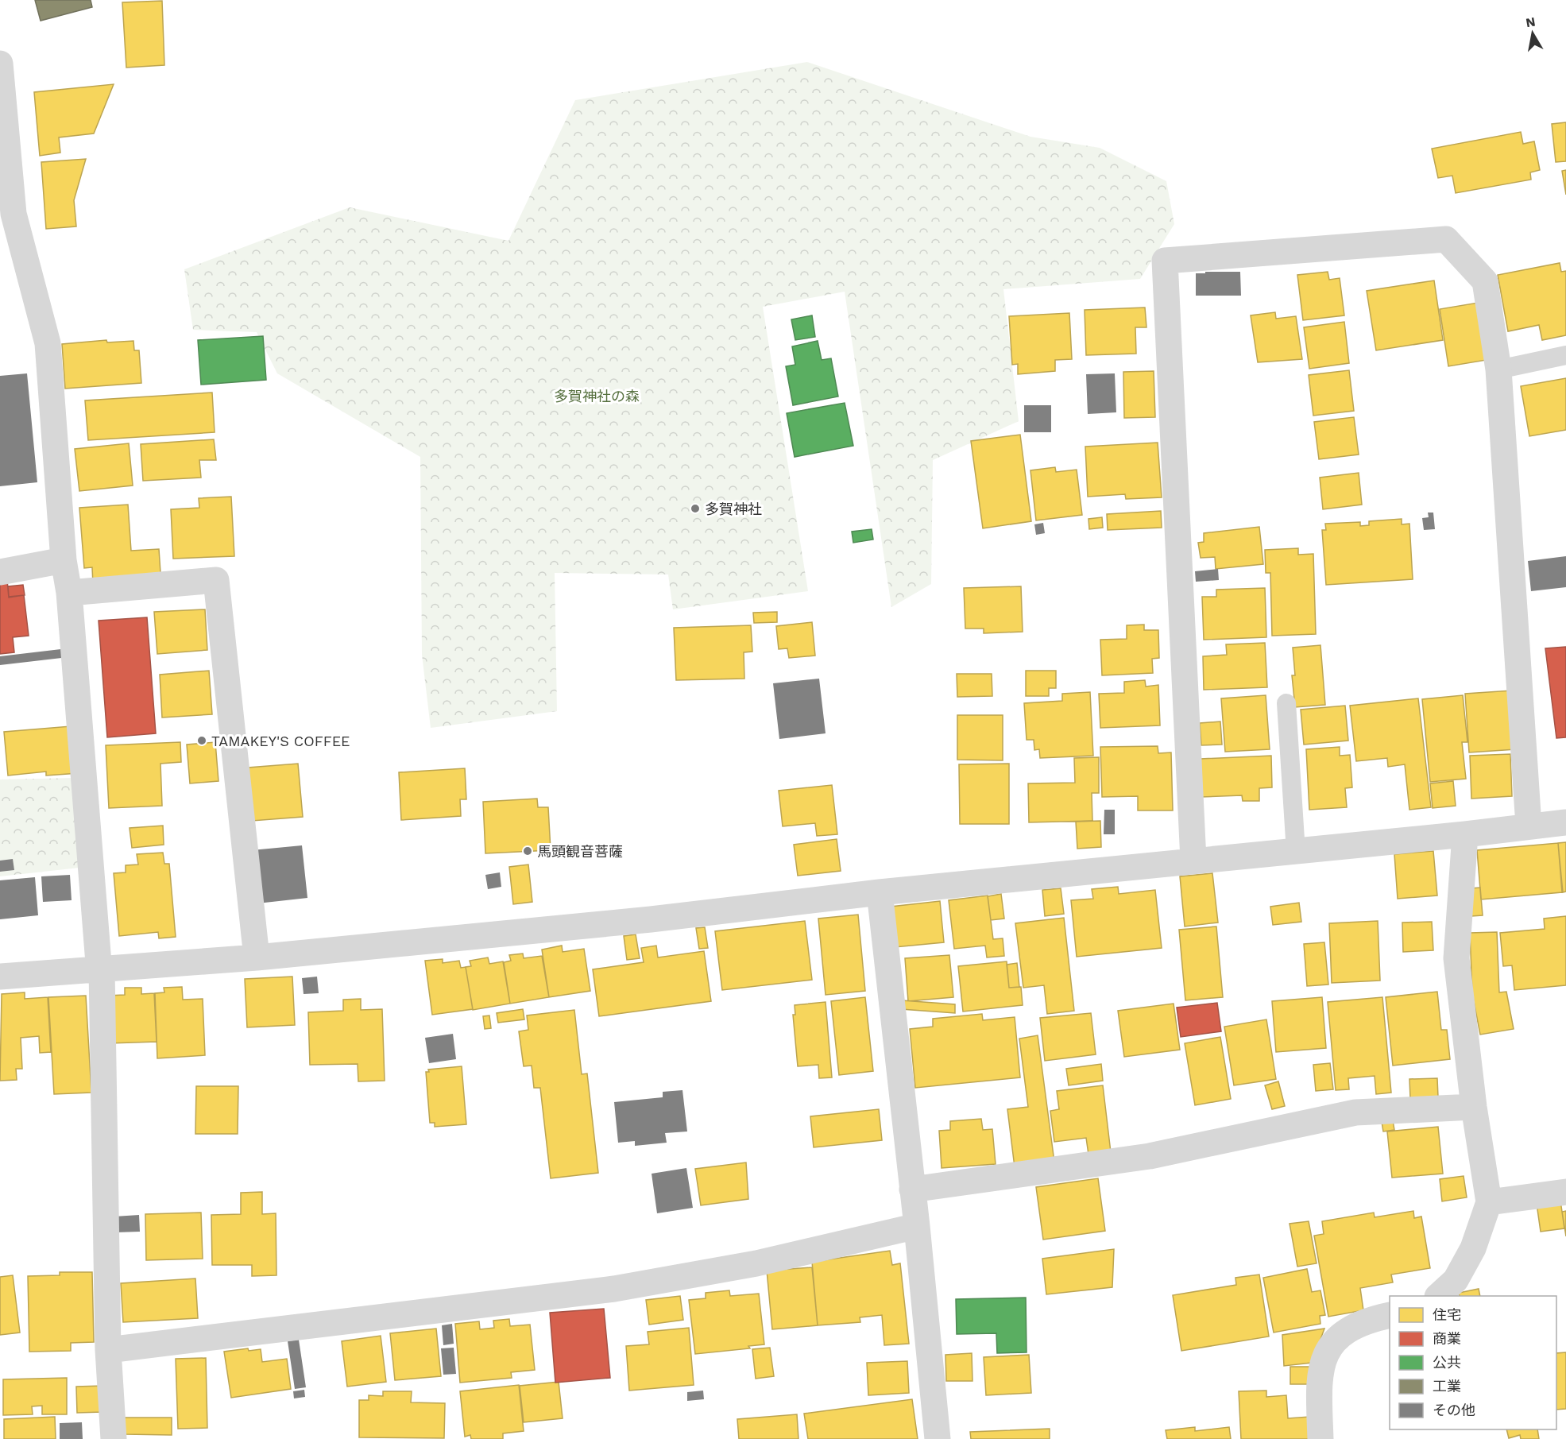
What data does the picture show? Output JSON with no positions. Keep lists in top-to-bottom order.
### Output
{
  "parks": ["多賀神社の森"],
  "places": ["多賀神社", "TAMAKEY'S COFFEE", "馬頭観音菩薩"],
  "legend": [
    "住宅",
    "商業",
    "公共",
    "工業",
    "その他"
  ],
  "north": "top"
}
